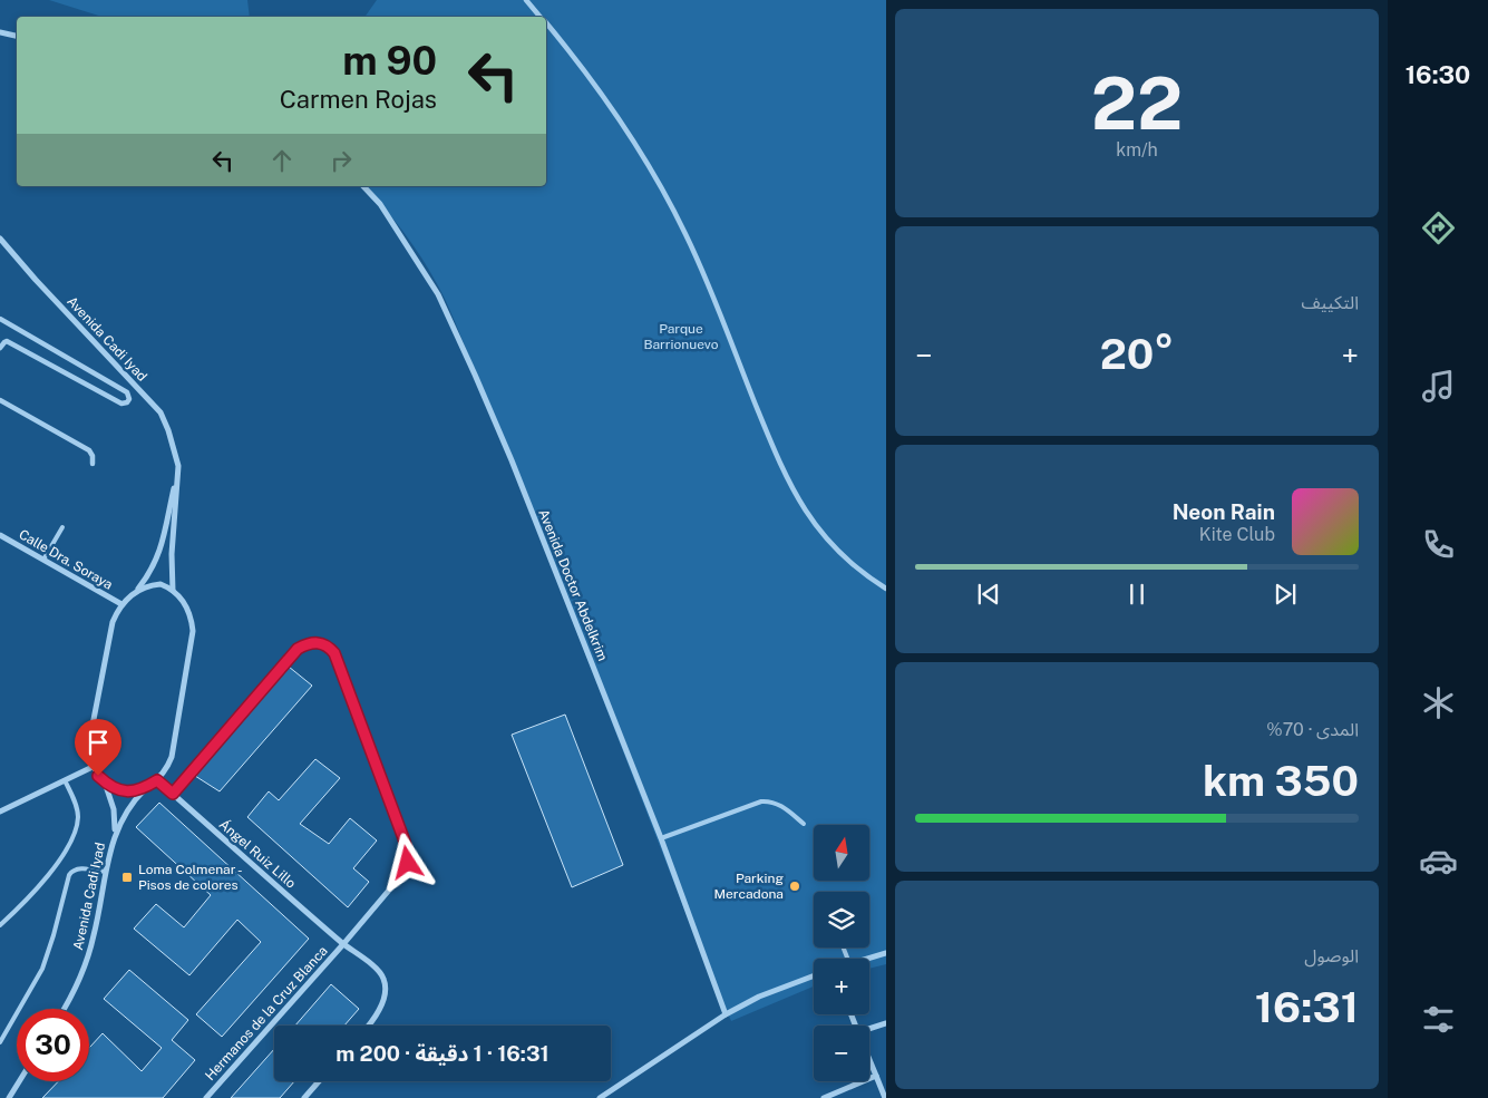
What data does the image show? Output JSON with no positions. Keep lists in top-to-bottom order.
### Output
{
  "streets": {
    "street": [
      "Avenida Cadi Iyad",
      "Calle Dra. Soraya",
      "Avenida Doctor Abdelkrim",
      "Ángel Ruiz Lillo",
      "Hermanos de la Cruz Blanca"
    ]
  },
  "crossings": [
    ["Ángel Ruiz Lillo", "Hermanos de la Cruz Blanca"]
  ],
  "parks": ["Parque Barrionuevo"],
  "places": {
    "transit": ["Loma Colmenar - Pisos de colores"],
    "other": ["Parking Mercadona"]
  },
  "north": "top",
  "page": {
    "tabs": "16:30",
    "tile": [
      ["22", "km/h"],
      "التكييف",
      ["المدى · 70%", "350 km"],
      ["الوصول", "16:31"]
    ],
    "turn": ["90 m", "Carmen Rojas"],
    "heat": ["−", "20°", "+"],
    "song": ["Neon Rain", "Kite Club"],
    "map_buttons": ["+", "−"],
    "limit": "30",
    "trip": "16:31 · 1 دقيقة · 200 m"
  }
}
